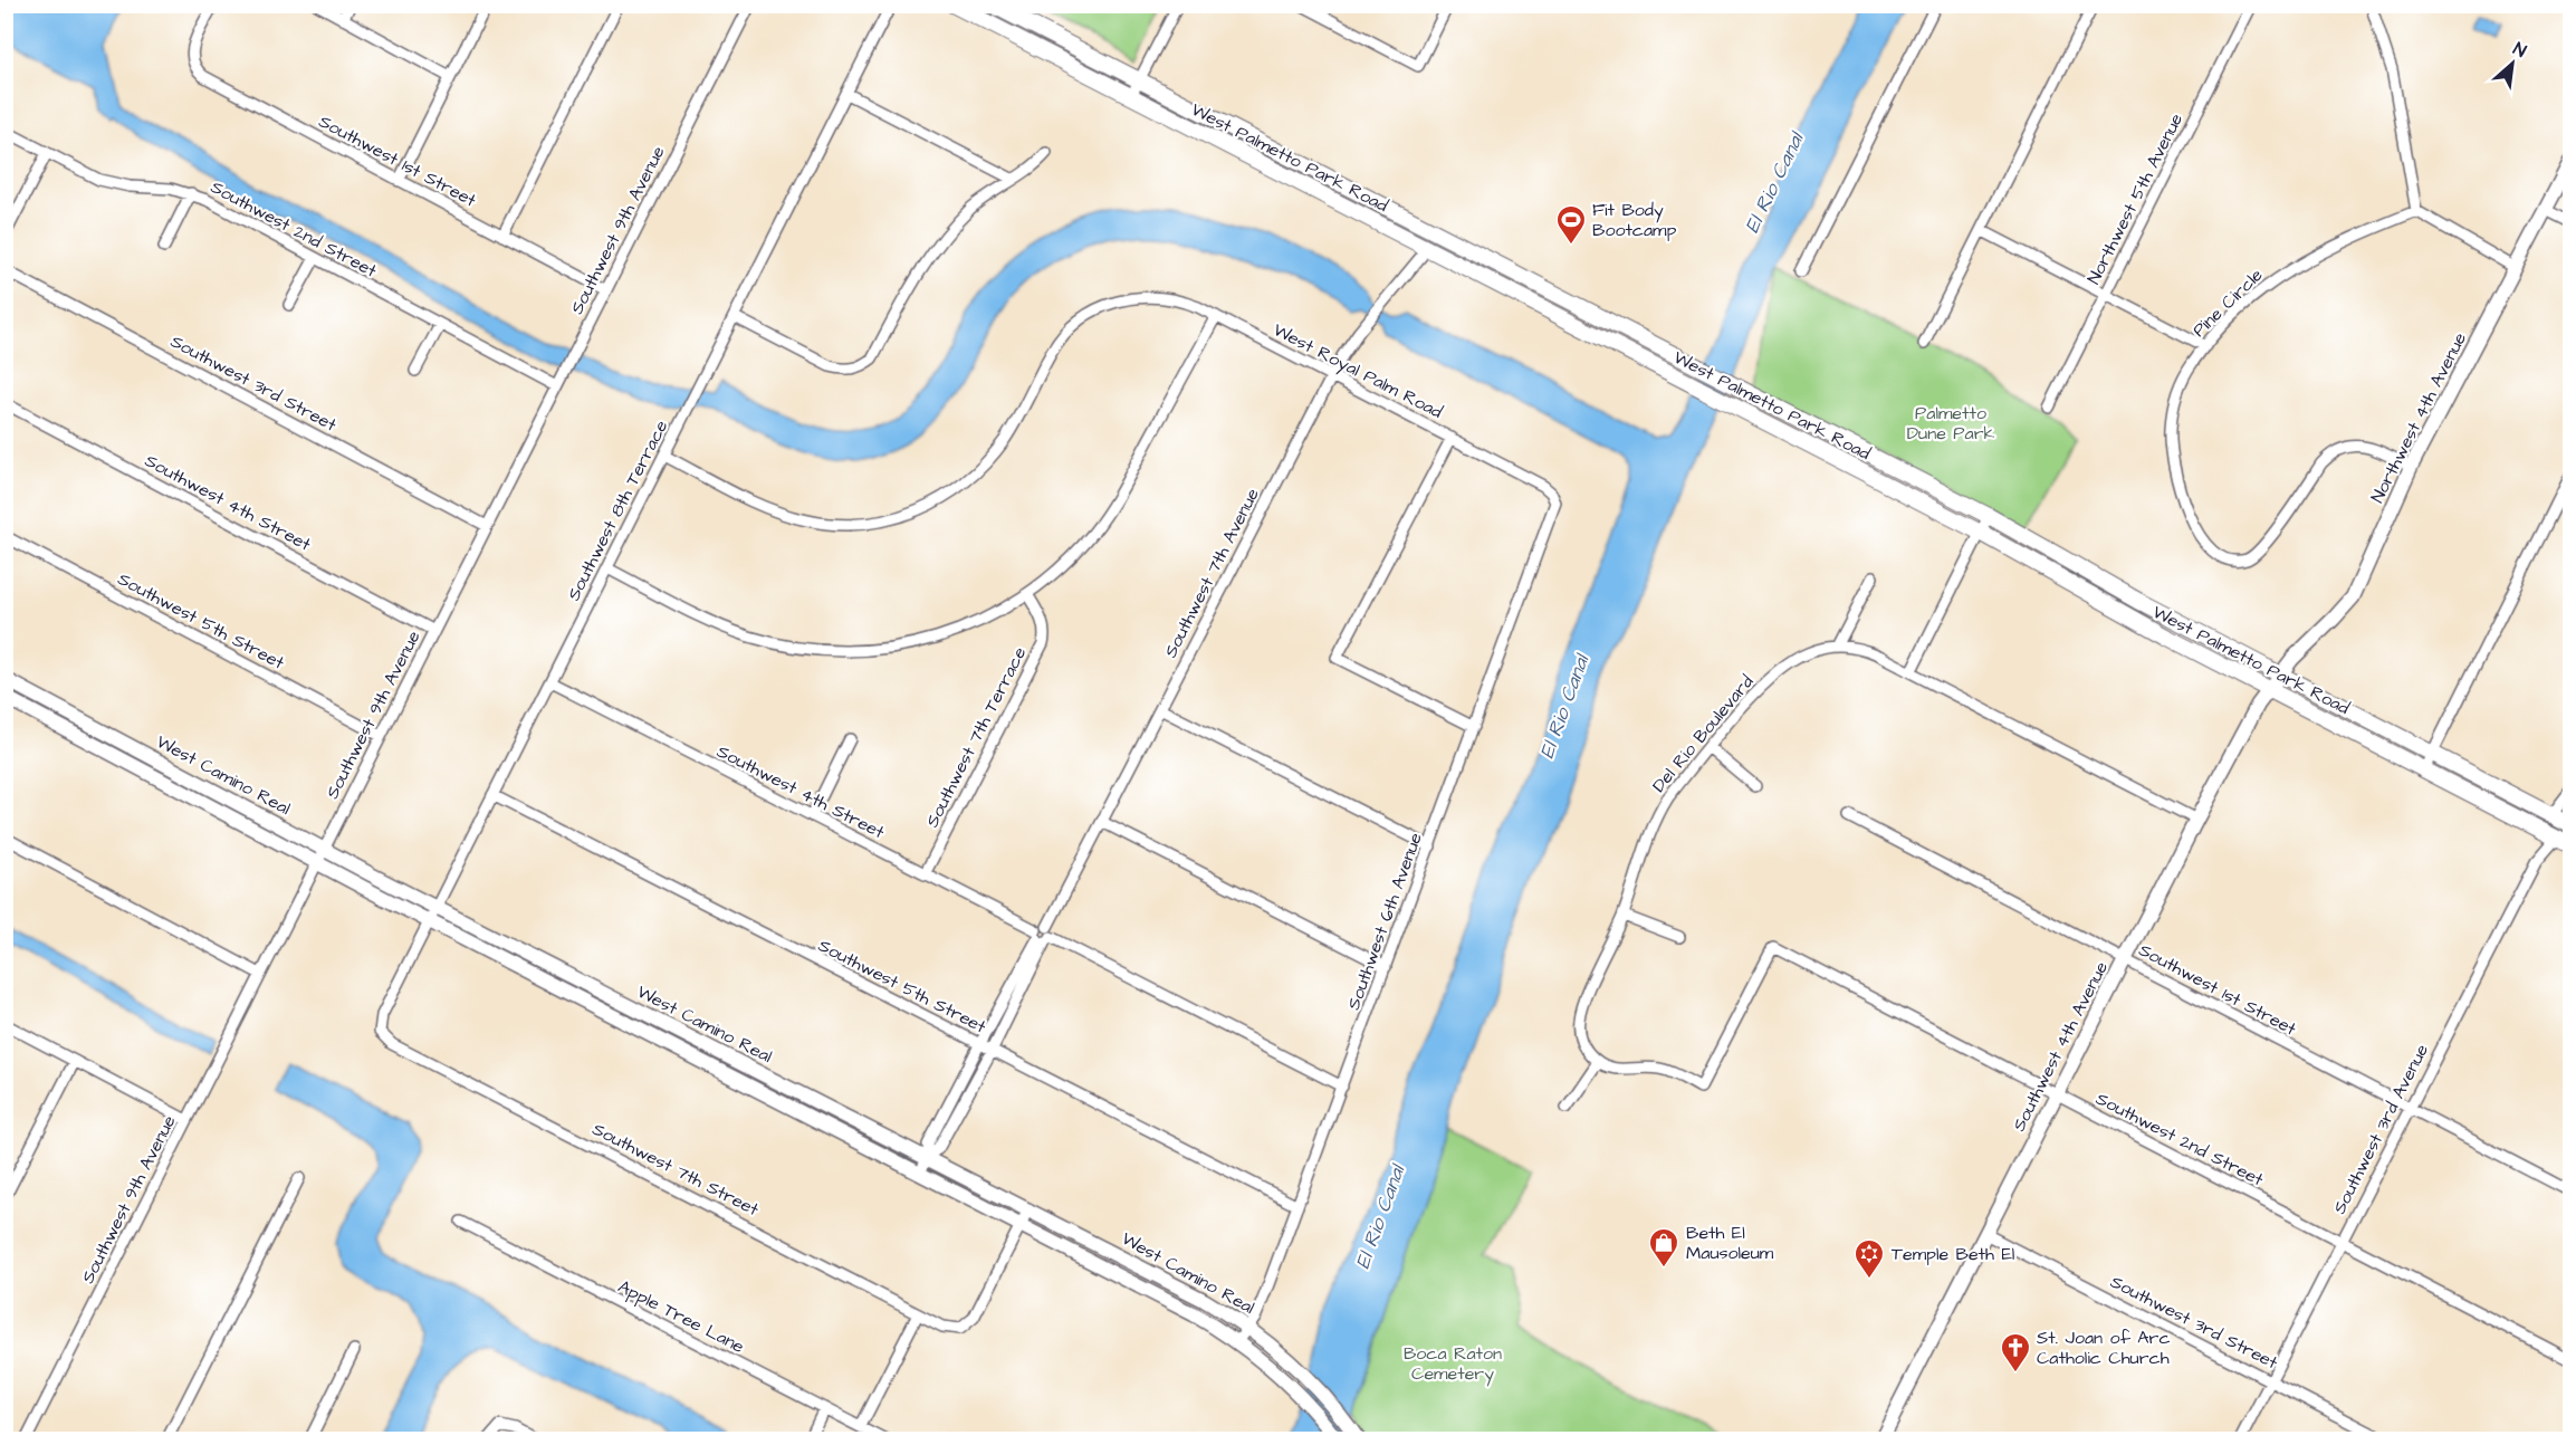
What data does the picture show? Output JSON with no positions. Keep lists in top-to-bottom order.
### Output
{
  "streets": {
    "main road": ["West Palmetto Park Road"],
    "street": [
      "Southwest 1st Street",
      "Northwest 5th Avenue",
      "Southwest 2nd Street",
      "Southwest 9th Avenue",
      "Pine Circle",
      "West Royal Palm Road",
      "Southwest 3rd Street",
      "Northwest 4th Avenue",
      "Southwest 4th Street",
      "Southwest 8th Terrace",
      "Southwest 7th Avenue",
      "Southwest 5th Street",
      "Del Rio Boulevard",
      "Southwest 7th Terrace",
      "West Camino Real",
      "Southwest 6th Avenue",
      "Southwest 4th Avenue",
      "Southwest 3rd Avenue",
      "Southwest 7th Street",
      "Apple Tree Lane"
    ]
  },
  "crossings": [
    ["West Palmetto Park Road", "Northwest 4th Avenue"],
    ["West Palmetto Park Road", "Southwest 7th Avenue"],
    ["West Palmetto Park Road", "Southwest 4th Avenue"],
    ["West Palmetto Park Road", "Southwest 3rd Avenue"],
    ["Southwest 1st Street", "Southwest 9th Avenue"],
    ["Southwest 1st Street", "Southwest 4th Avenue"],
    ["Southwest 1st Street", "Southwest 3rd Avenue"],
    ["Southwest 2nd Street", "Southwest 9th Avenue"],
    ["Southwest 2nd Street", "Del Rio Boulevard"],
    ["Southwest 2nd Street", "Southwest 4th Avenue"],
    ["Southwest 2nd Street", "Southwest 3rd Avenue"],
    ["Southwest 9th Avenue", "Southwest 3rd Street"],
    ["Southwest 9th Avenue", "Southwest 4th Street"],
    ["Southwest 9th Avenue", "Southwest 5th Street"],
    ["Southwest 9th Avenue", "West Camino Real"],
    ["Pine Circle", "Northwest 4th Avenue"],
    ["West Royal Palm Road", "Southwest 8th Terrace"],
    ["West Royal Palm Road", "Southwest 7th Avenue"],
    ["West Royal Palm Road", "Southwest 6th Avenue"],
    ["Southwest 3rd Street", "Southwest 4th Avenue"],
    ["Southwest 3rd Street", "Southwest 3rd Avenue"],
    ["Northwest 4th Avenue", "Southwest 4th Avenue"],
    ["Southwest 4th Street", "Southwest 8th Terrace"],
    ["Southwest 4th Street", "Southwest 7th Avenue"],
    ["Southwest 4th Street", "Southwest 7th Terrace"],
    ["Southwest 4th Street", "Southwest 6th Avenue"],
    ["Southwest 8th Terrace", "Southwest 5th Street"],
    ["Southwest 8th Terrace", "West Camino Real"],
    ["Southwest 8th Terrace", "Southwest 7th Street"],
    ["Southwest 7th Avenue", "Southwest 5th Street"],
    ["Southwest 7th Avenue", "West Camino Real"],
    ["Southwest 5th Street", "Southwest 6th Avenue"],
    ["West Camino Real", "Southwest 6th Avenue"],
    ["West Camino Real", "Southwest 7th Street"]
  ],
  "water": ["El Rio Canal"],
  "parks": ["Palmetto Dune Park", "Boca Raton Cemetery"],
  "places": {
    "sports": ["Fit Body Bootcamp"],
    "shop": ["Beth El Mausoleum"],
    "synagogue": ["Temple Beth El"],
    "church": ["St. Joan of Arc Catholic Church"]
  },
  "north": "top right"
}
